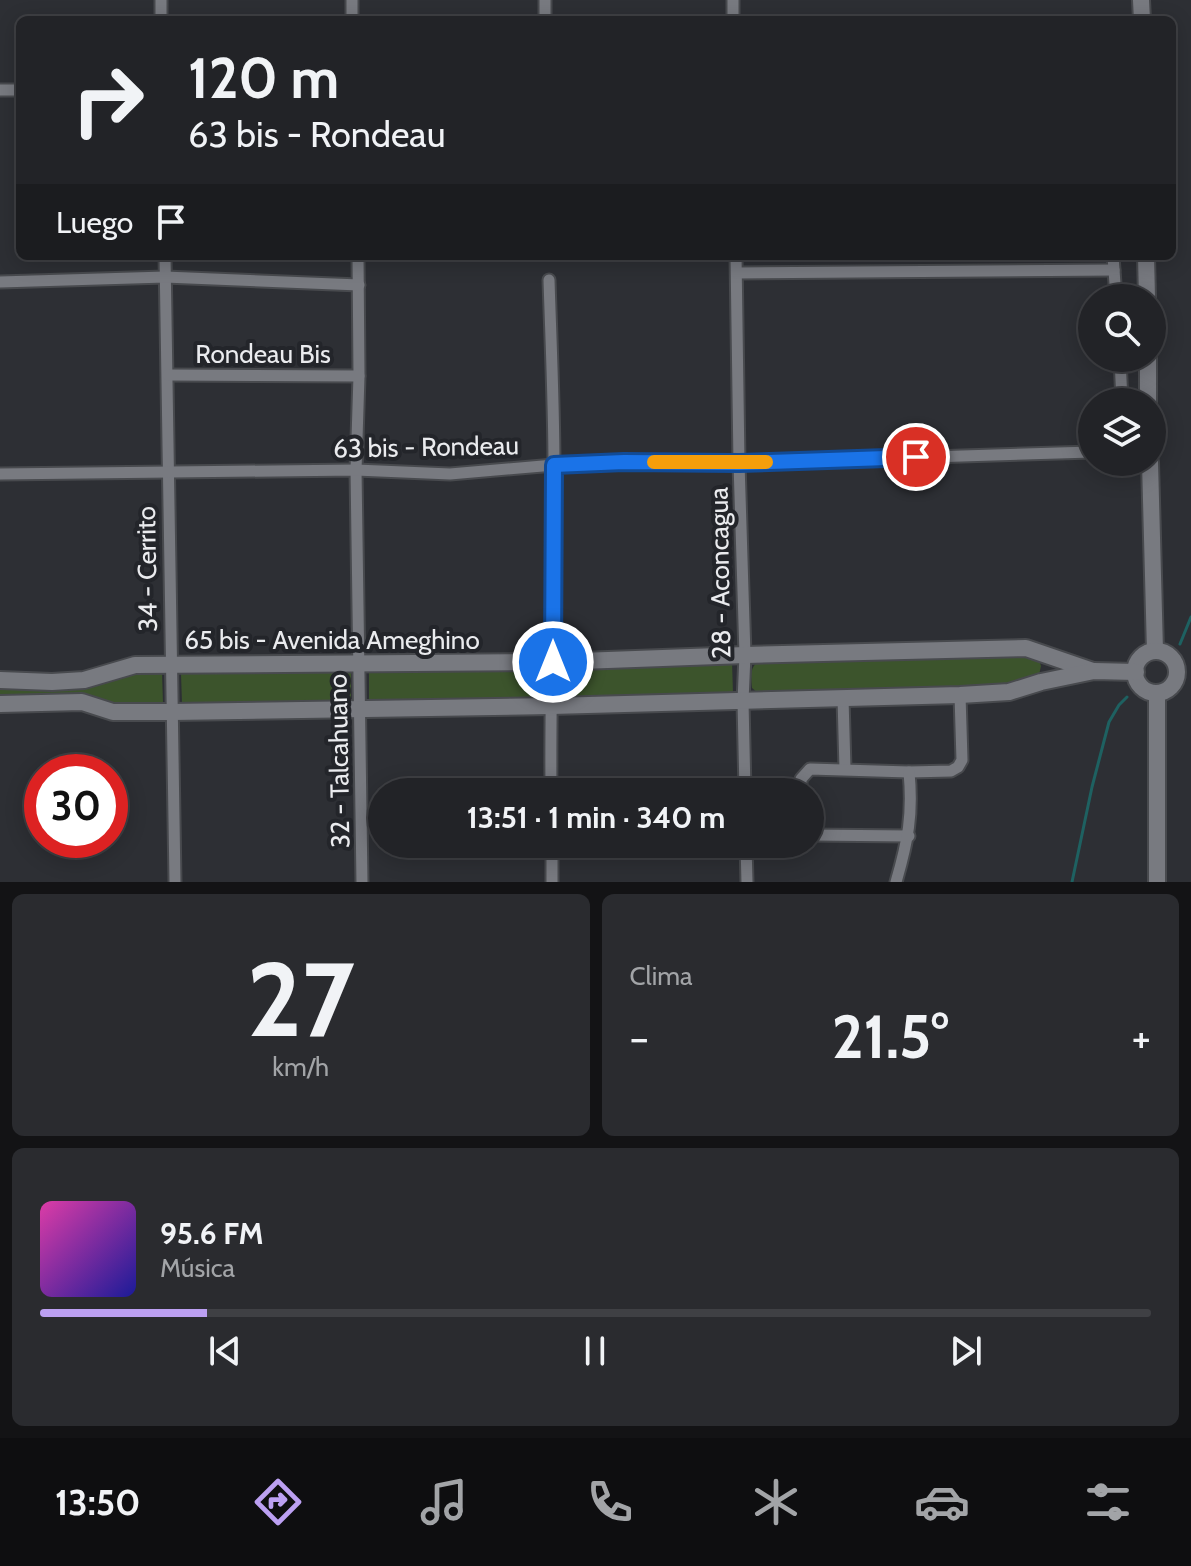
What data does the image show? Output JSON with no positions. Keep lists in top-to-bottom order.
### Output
{
  "streets": {
    "main road": ["65 bis - Avenida Ameghino"],
    "street": [
      "Rondeau Bis",
      "63 bis - Rondeau",
      "34 - Cerrito",
      "28 - Aconcagua",
      "32 - Talcahuano"
    ]
  },
  "crossings": [
    ["Rondeau Bis", "34 - Cerrito"],
    ["Rondeau Bis", "32 - Talcahuano"],
    ["63 bis - Rondeau", "34 - Cerrito"],
    ["63 bis - Rondeau", "28 - Aconcagua"],
    ["63 bis - Rondeau", "32 - Talcahuano"],
    ["34 - Cerrito", "65 bis - Avenida Ameghino"],
    ["28 - Aconcagua", "65 bis - Avenida Ameghino"],
    ["65 bis - Avenida Ameghino", "32 - Talcahuano"]
  ],
  "page": {
    "turn": ["120 m", "63 bis - Rondeau"],
    "then": "Luego",
    "limit": "30",
    "trip": "13:51 · 1 min · 340 m",
    "tile": [
      ["27", "km/h"],
      "Clima"
    ],
    "heat": ["−", "21.5°", "+"],
    "song": ["95.6 FM", "Música"],
    "tabs": "13:50"
  }
}
